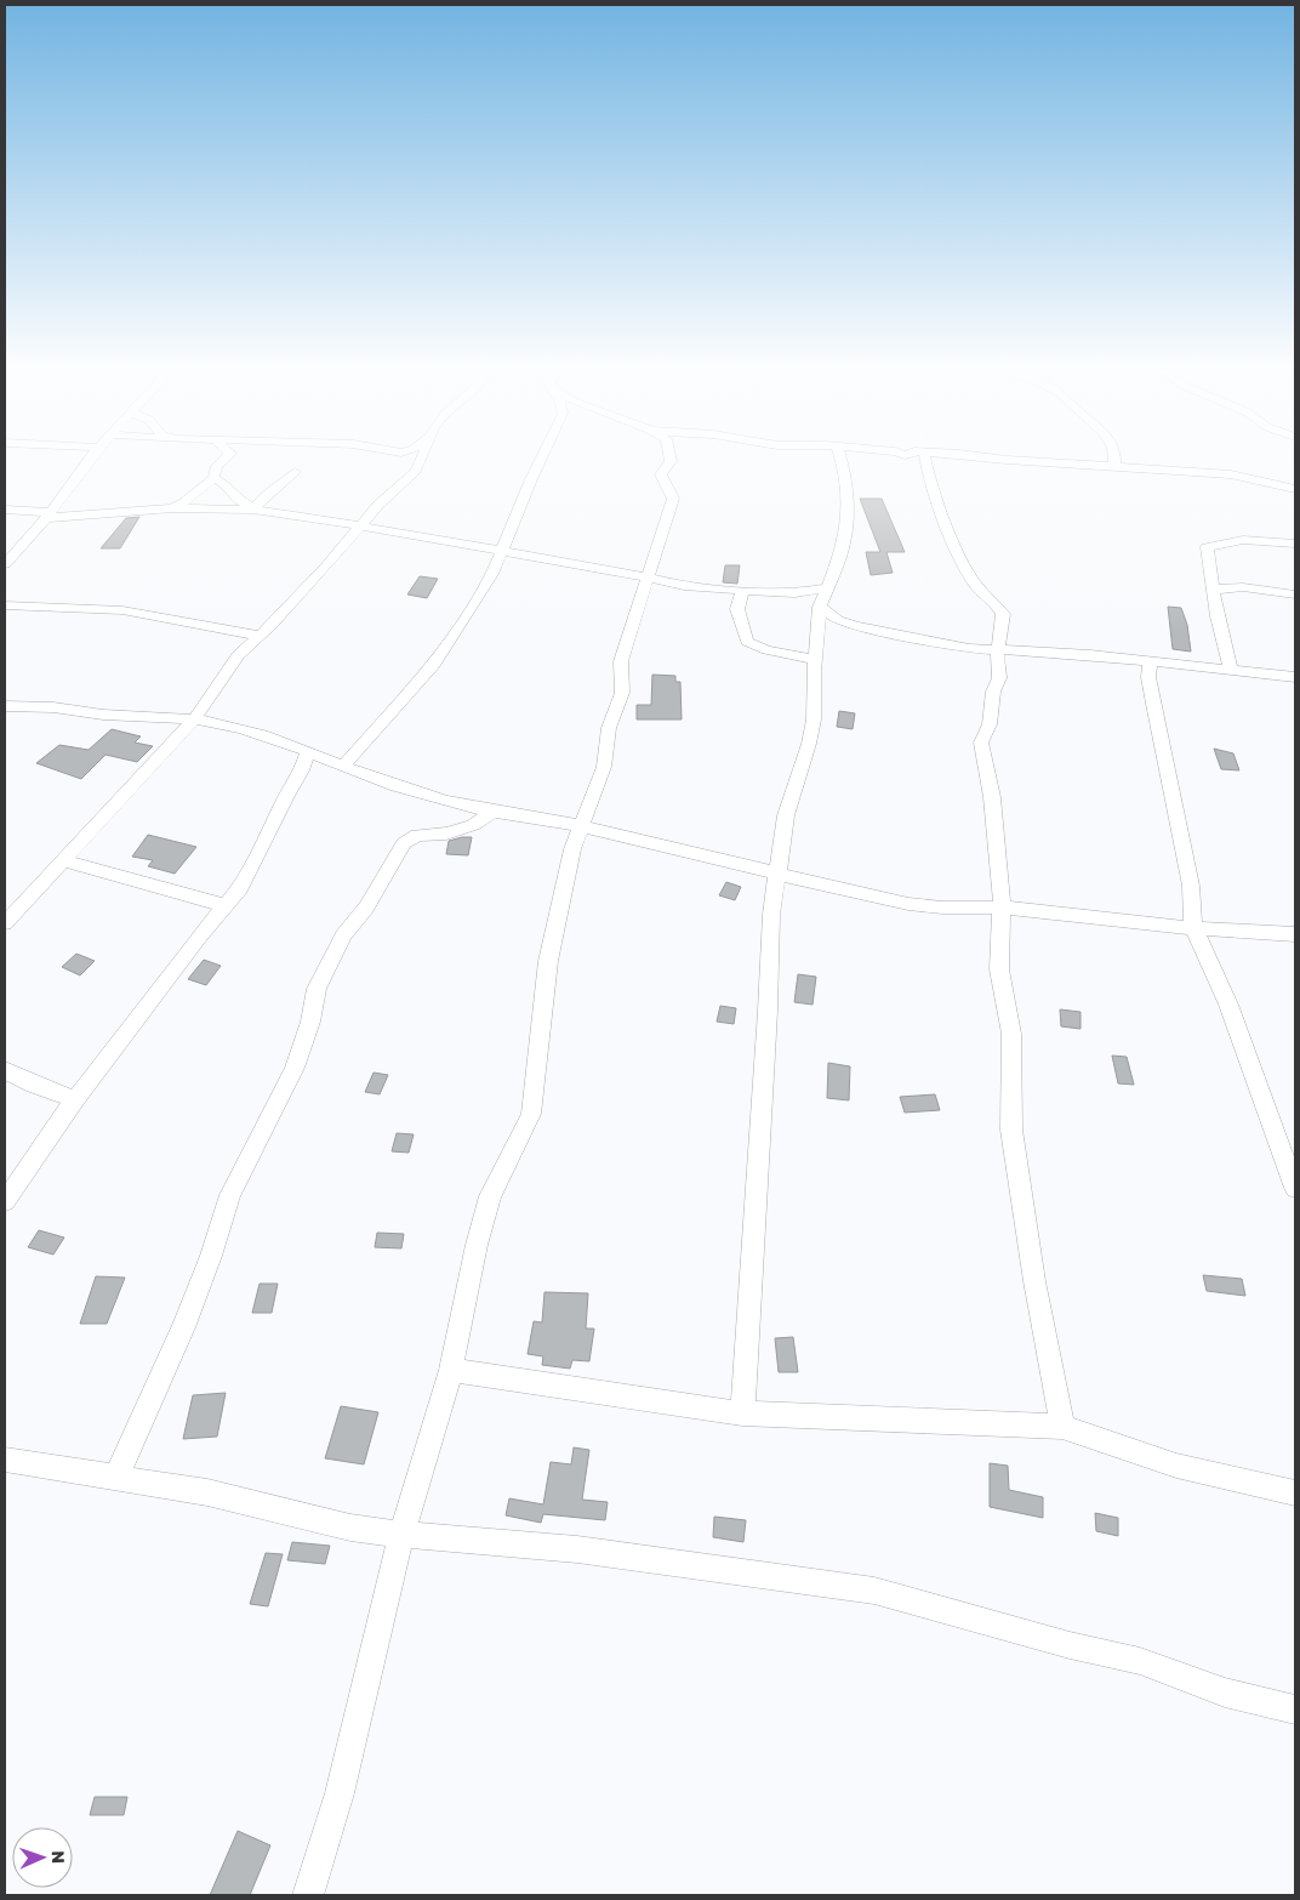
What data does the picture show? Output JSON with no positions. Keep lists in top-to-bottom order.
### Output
{
  "north": "right"
}
